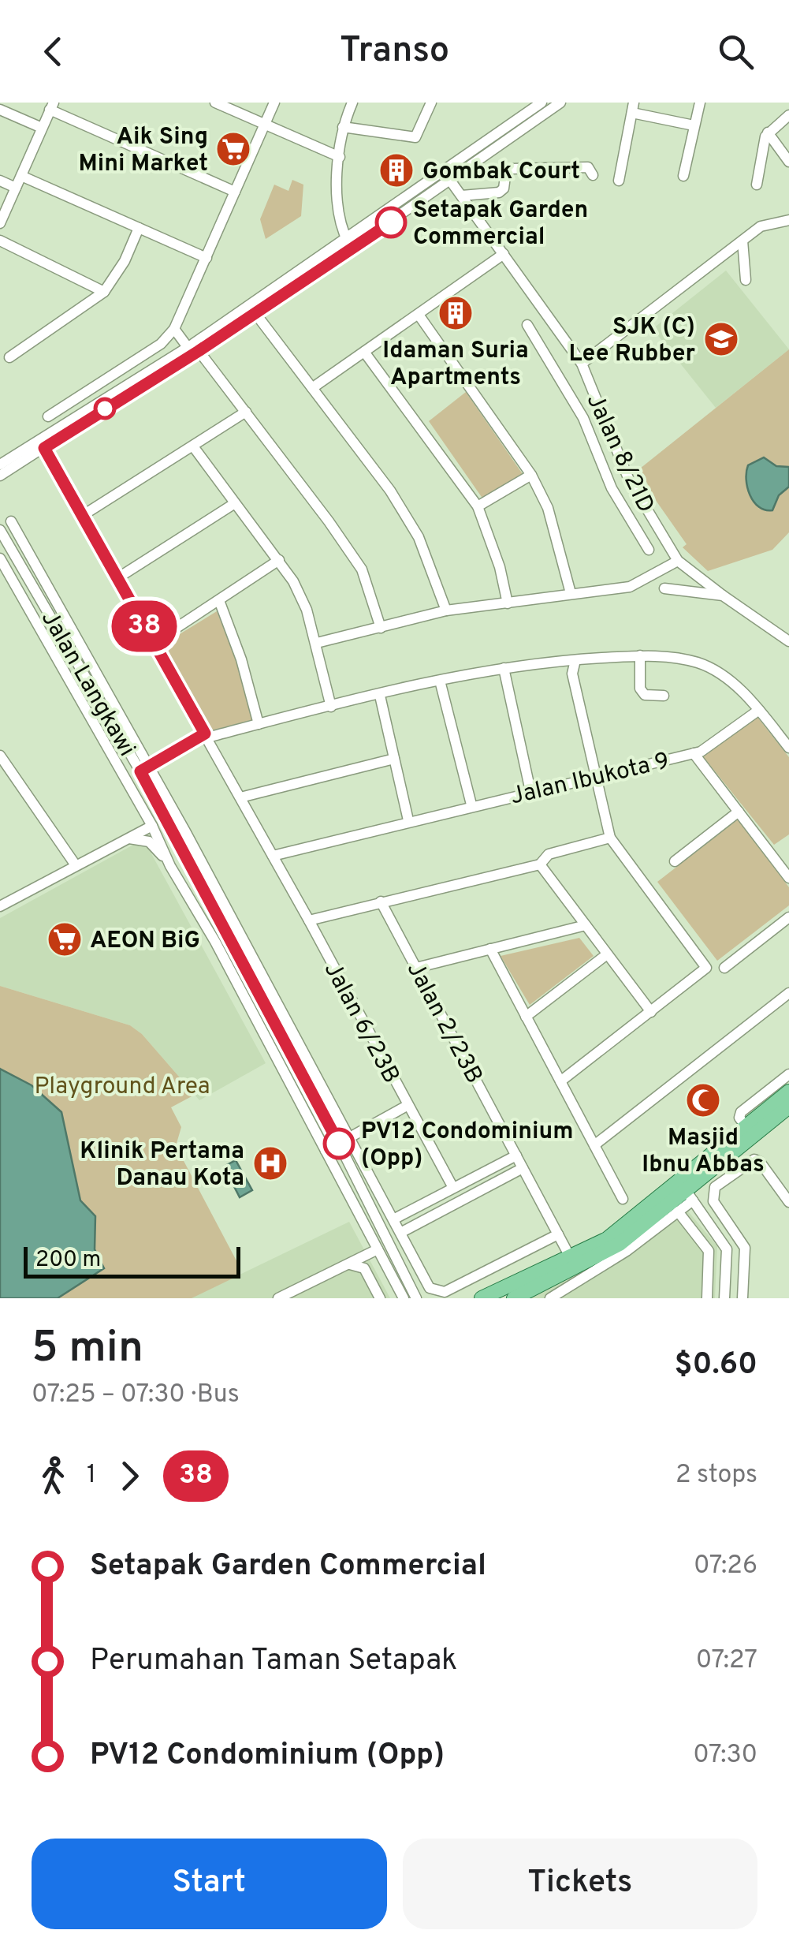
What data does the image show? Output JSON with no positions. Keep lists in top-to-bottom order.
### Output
{
  "streets": {
    "street": [
      "Jalan 8/21D",
      "Jalan Langkawi",
      "Jalan Ibukota 9",
      "Jalan 6/23B",
      "Jalan 2/23B"
    ]
  },
  "crossings": [
    ["Jalan Ibukota 9", "Jalan 6/23B"]
  ],
  "parks": ["Playground Area"],
  "places": {
    "supermarket": ["Aik Sing Mini Market", "AEON BiG"],
    "building": ["Gombak Court", "Idaman Suria Apartments"],
    "other": ["Setapak Garden Commercial", "PV12 Condominium (Opp)"],
    "school or university": ["SJK (C) Lee Rubber"],
    "mosque": ["Masjid Ibnu Abbas"],
    "hospital": ["Klinik Pertama Danau Kota"]
  },
  "lines": ["bus line 38"],
  "scale_bar": "200 m",
  "page": {
    "header": "Transo",
    "on_map": "38",
    "scale": "200 m",
    "heading": ["5 min", "07:25 – 07:30 · Bus", "$0.60"],
    "legs": ["1", "38", "2 stops"],
    "list": [
      {
        "name": "Setapak Garden Commercial",
        "value": "07:26"
      },
      {
        "name": "Perumahan Taman Setapak",
        "value": "07:27"
      },
      {
        "name": "PV12 Condominium (Opp)",
        "value": "07:30"
      }
    ],
    "buttons": ["Start", "Tickets"]
  }
}
